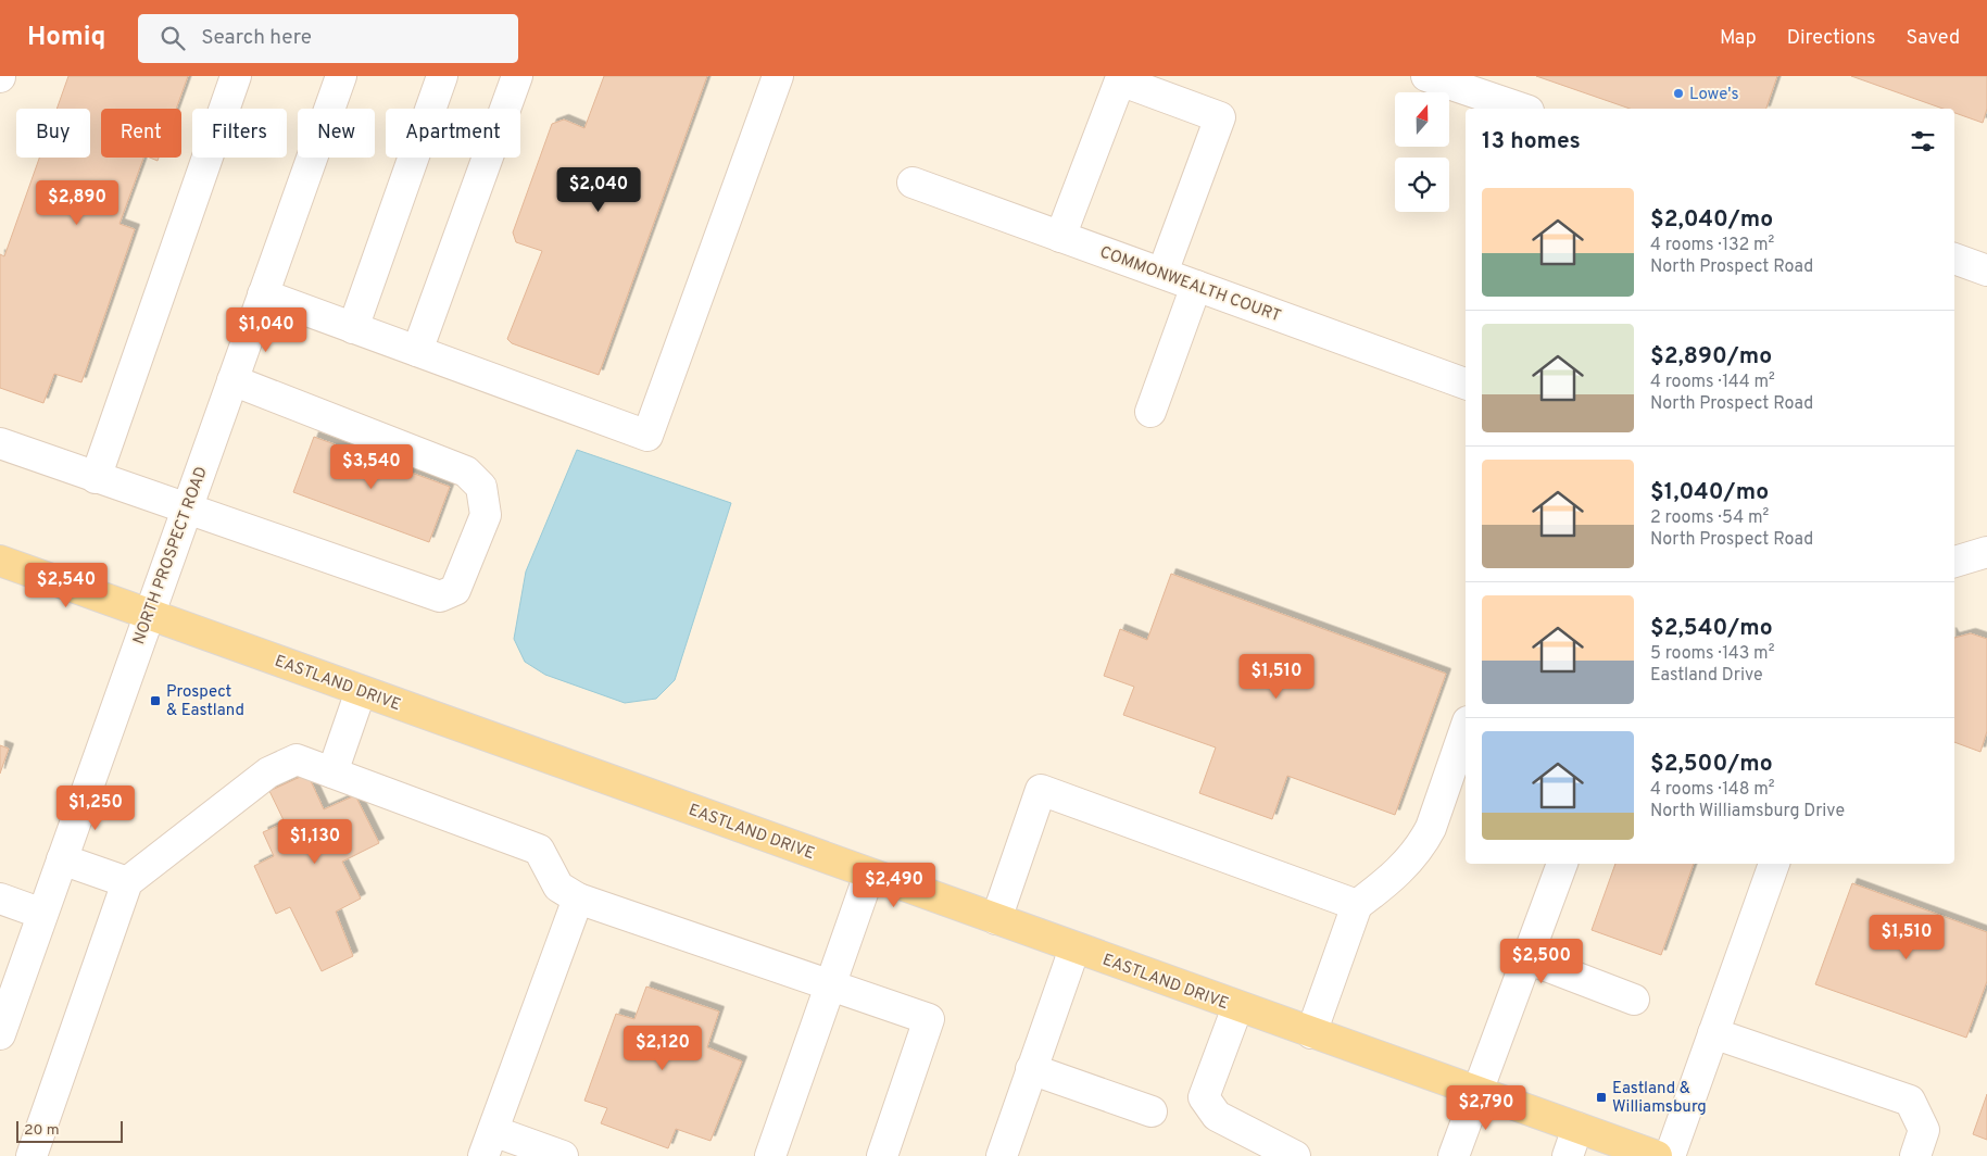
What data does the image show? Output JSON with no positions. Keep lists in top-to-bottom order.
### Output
{
  "streets": {
    "main road": ["EASTLAND DRIVE"],
    "street": ["COMMONWEALTH COURT", "NORTH PROSPECT ROAD"]
  },
  "crossings": [
    ["NORTH PROSPECT ROAD", "EASTLAND DRIVE"]
  ],
  "places": {
    "other": ["Lowe's"],
    "transit": ["Prospect & Eastland", "Eastland & Williamsburg"]
  },
  "scale_bar": "20 m",
  "north": "top",
  "page": {
    "header": "Homiq",
    "search": "Search here",
    "nav": ["Map", "Directions", "Saved"],
    "chip": [
      "Buy",
      "Rent",
      "Filters",
      "New",
      "Apartment"
    ],
    "heading": "13 homes",
    "price": [
      "$2,040",
      "$2,890",
      "$1,040",
      "$3,540",
      "$2,540",
      "$1,510",
      "$1,250",
      "$1,130",
      "$2,490",
      "$1,510",
      "$2,500",
      "$2,120",
      "$2,790"
    ],
    "list": [
      {
        "name": "$2,040/mo",
        "note": "4 rooms · 132 m² · North Prospect Road"
      },
      {
        "name": "$2,890/mo",
        "note": "4 rooms · 144 m² · North Prospect Road"
      },
      {
        "name": "$1,040/mo",
        "note": "2 rooms · 54 m² · North Prospect Road"
      },
      {
        "name": "$2,540/mo",
        "note": "5 rooms · 143 m² · Eastland Drive"
      },
      {
        "name": "$2,500/mo",
        "note": "4 rooms · 148 m² · North Williamsburg Drive"
      }
    ],
    "scale": "20 m"
  }
}
